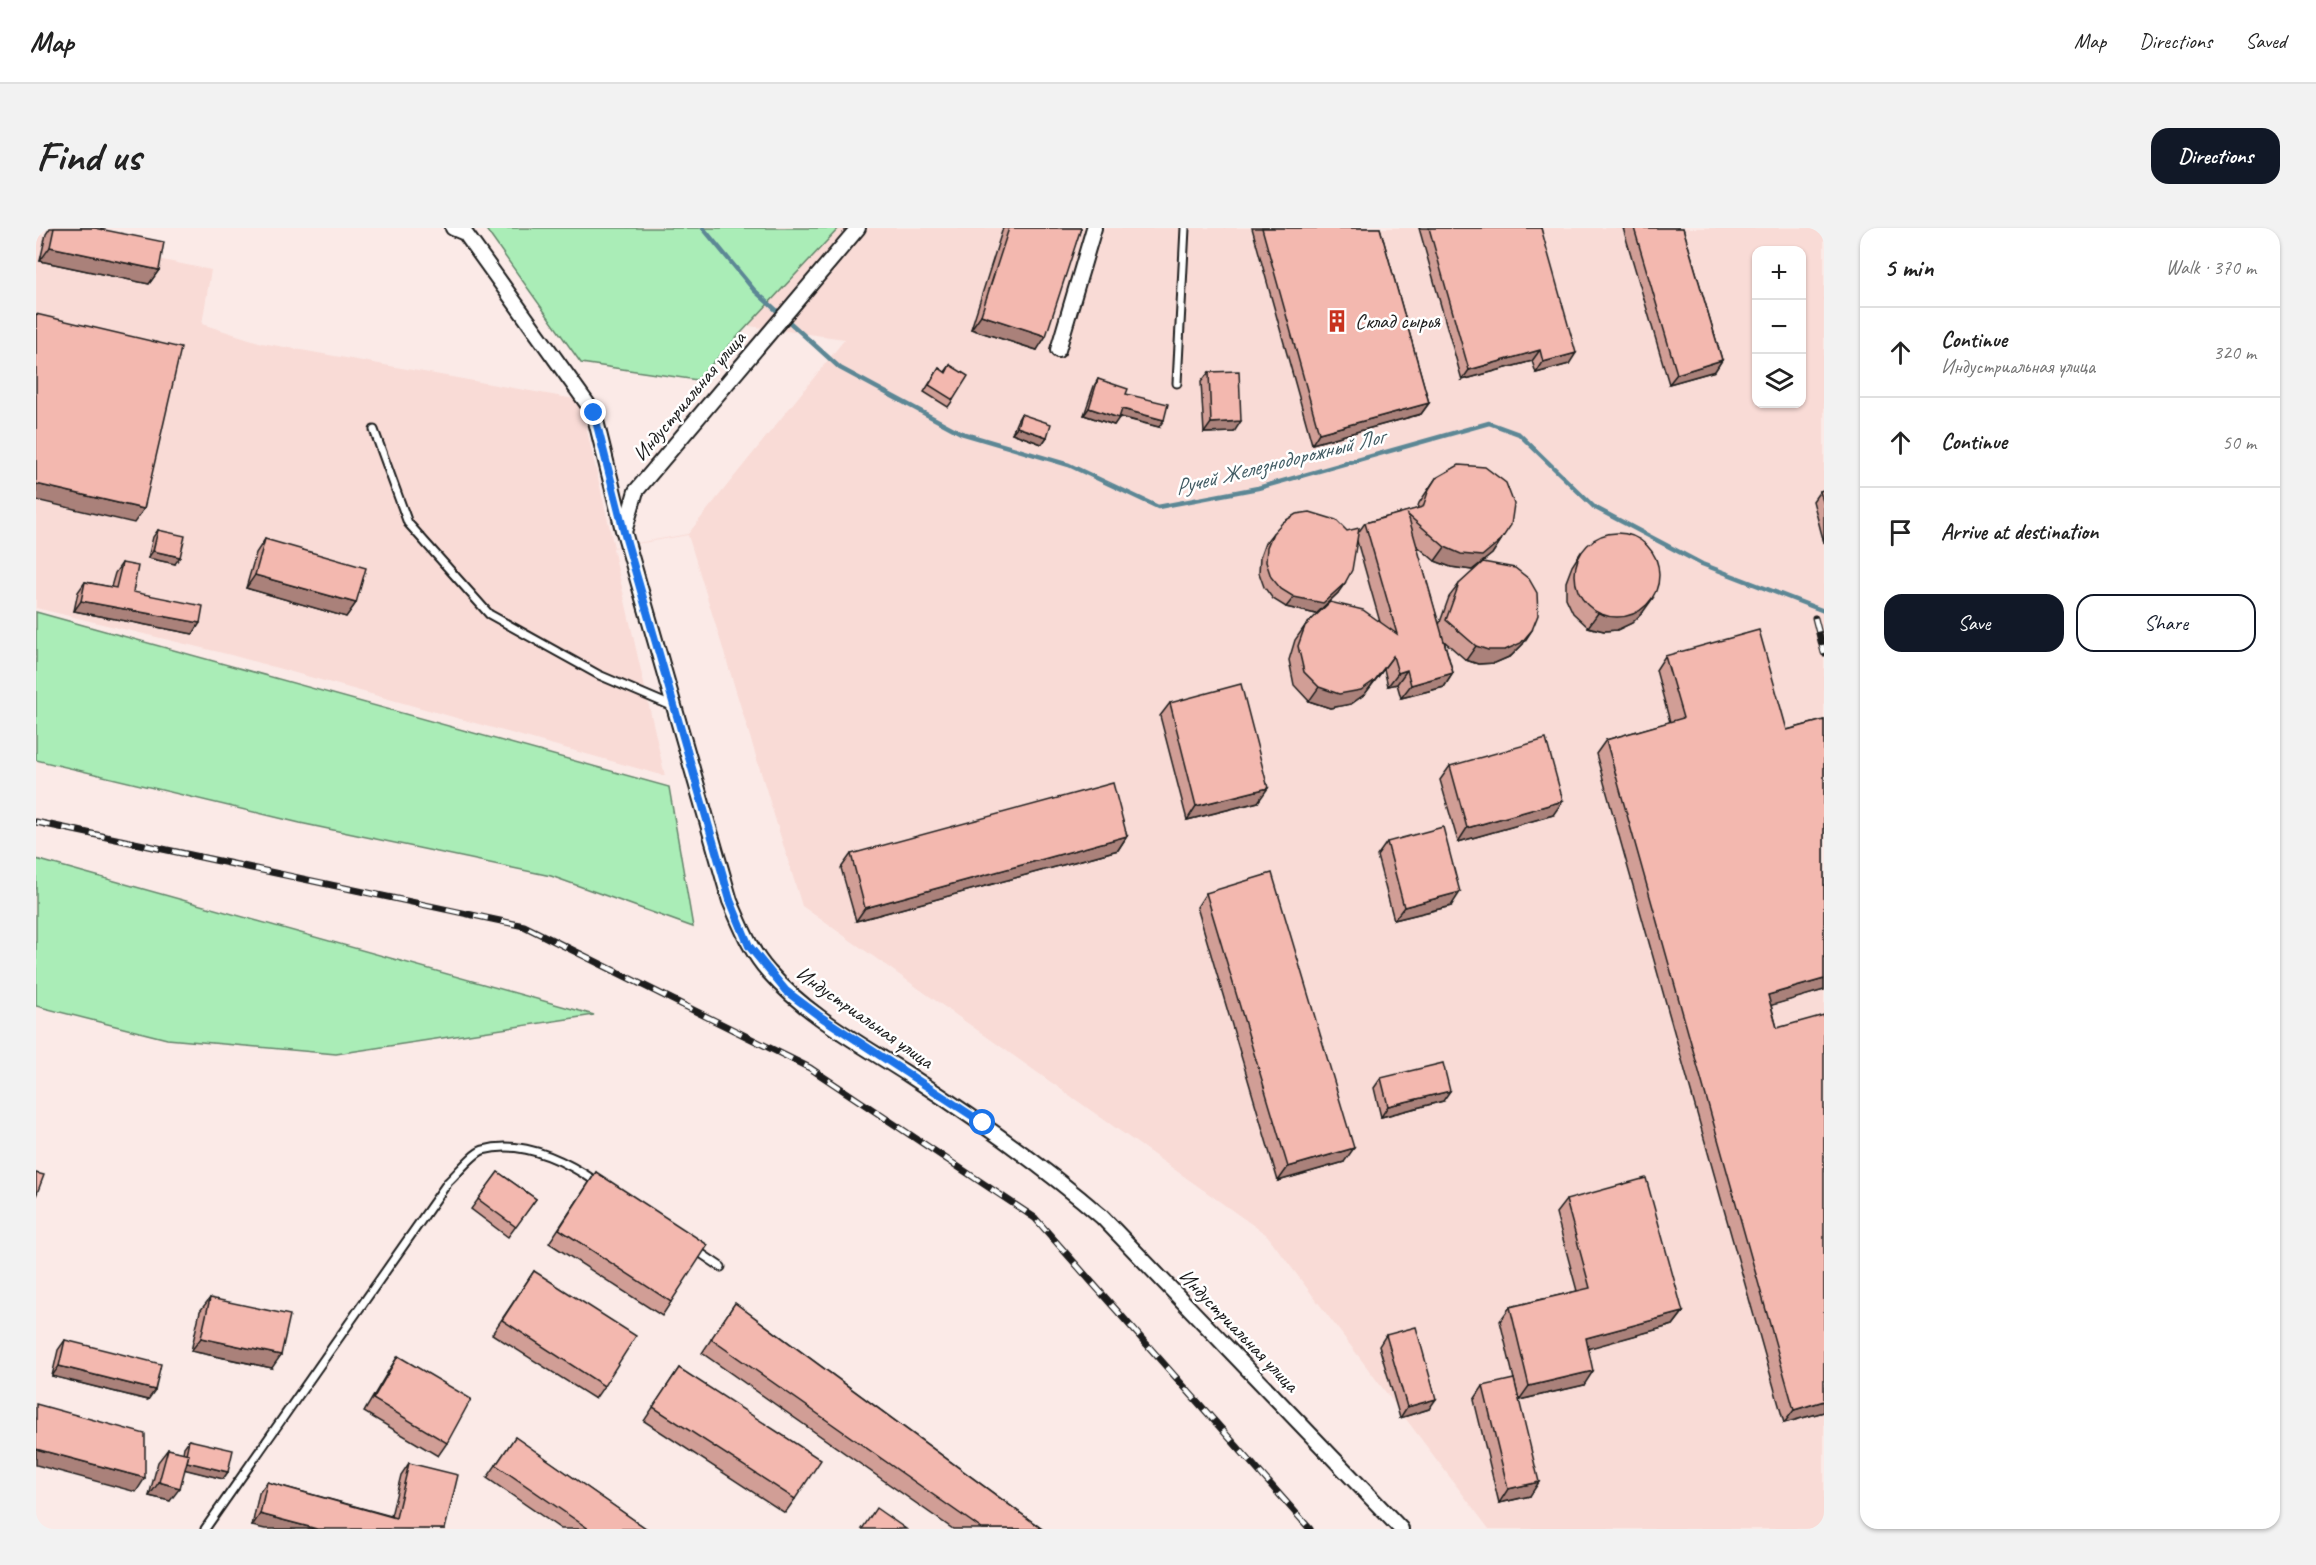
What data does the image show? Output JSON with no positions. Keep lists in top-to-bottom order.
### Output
{
  "streets": {
    "street": ["Индустриальная улица"]
  },
  "water": ["Ручей Железнодорожный Лог"],
  "places": {
    "building": ["Склад сырья"]
  },
  "page": {
    "header": "Map",
    "nav": ["Map", "Directions", "Saved"],
    "buttons": [
      "Directions",
      ["Save", "Share"]
    ],
    "title": "Find us",
    "heading": ["5 min", "Walk · 370 m"],
    "map_buttons": ["+", "−"],
    "list": [
      ["Continue", "Индустриальная улица", "320 m"],
      ["Continue", "50 m"],
      "Arrive at destination"
    ]
  }
}
